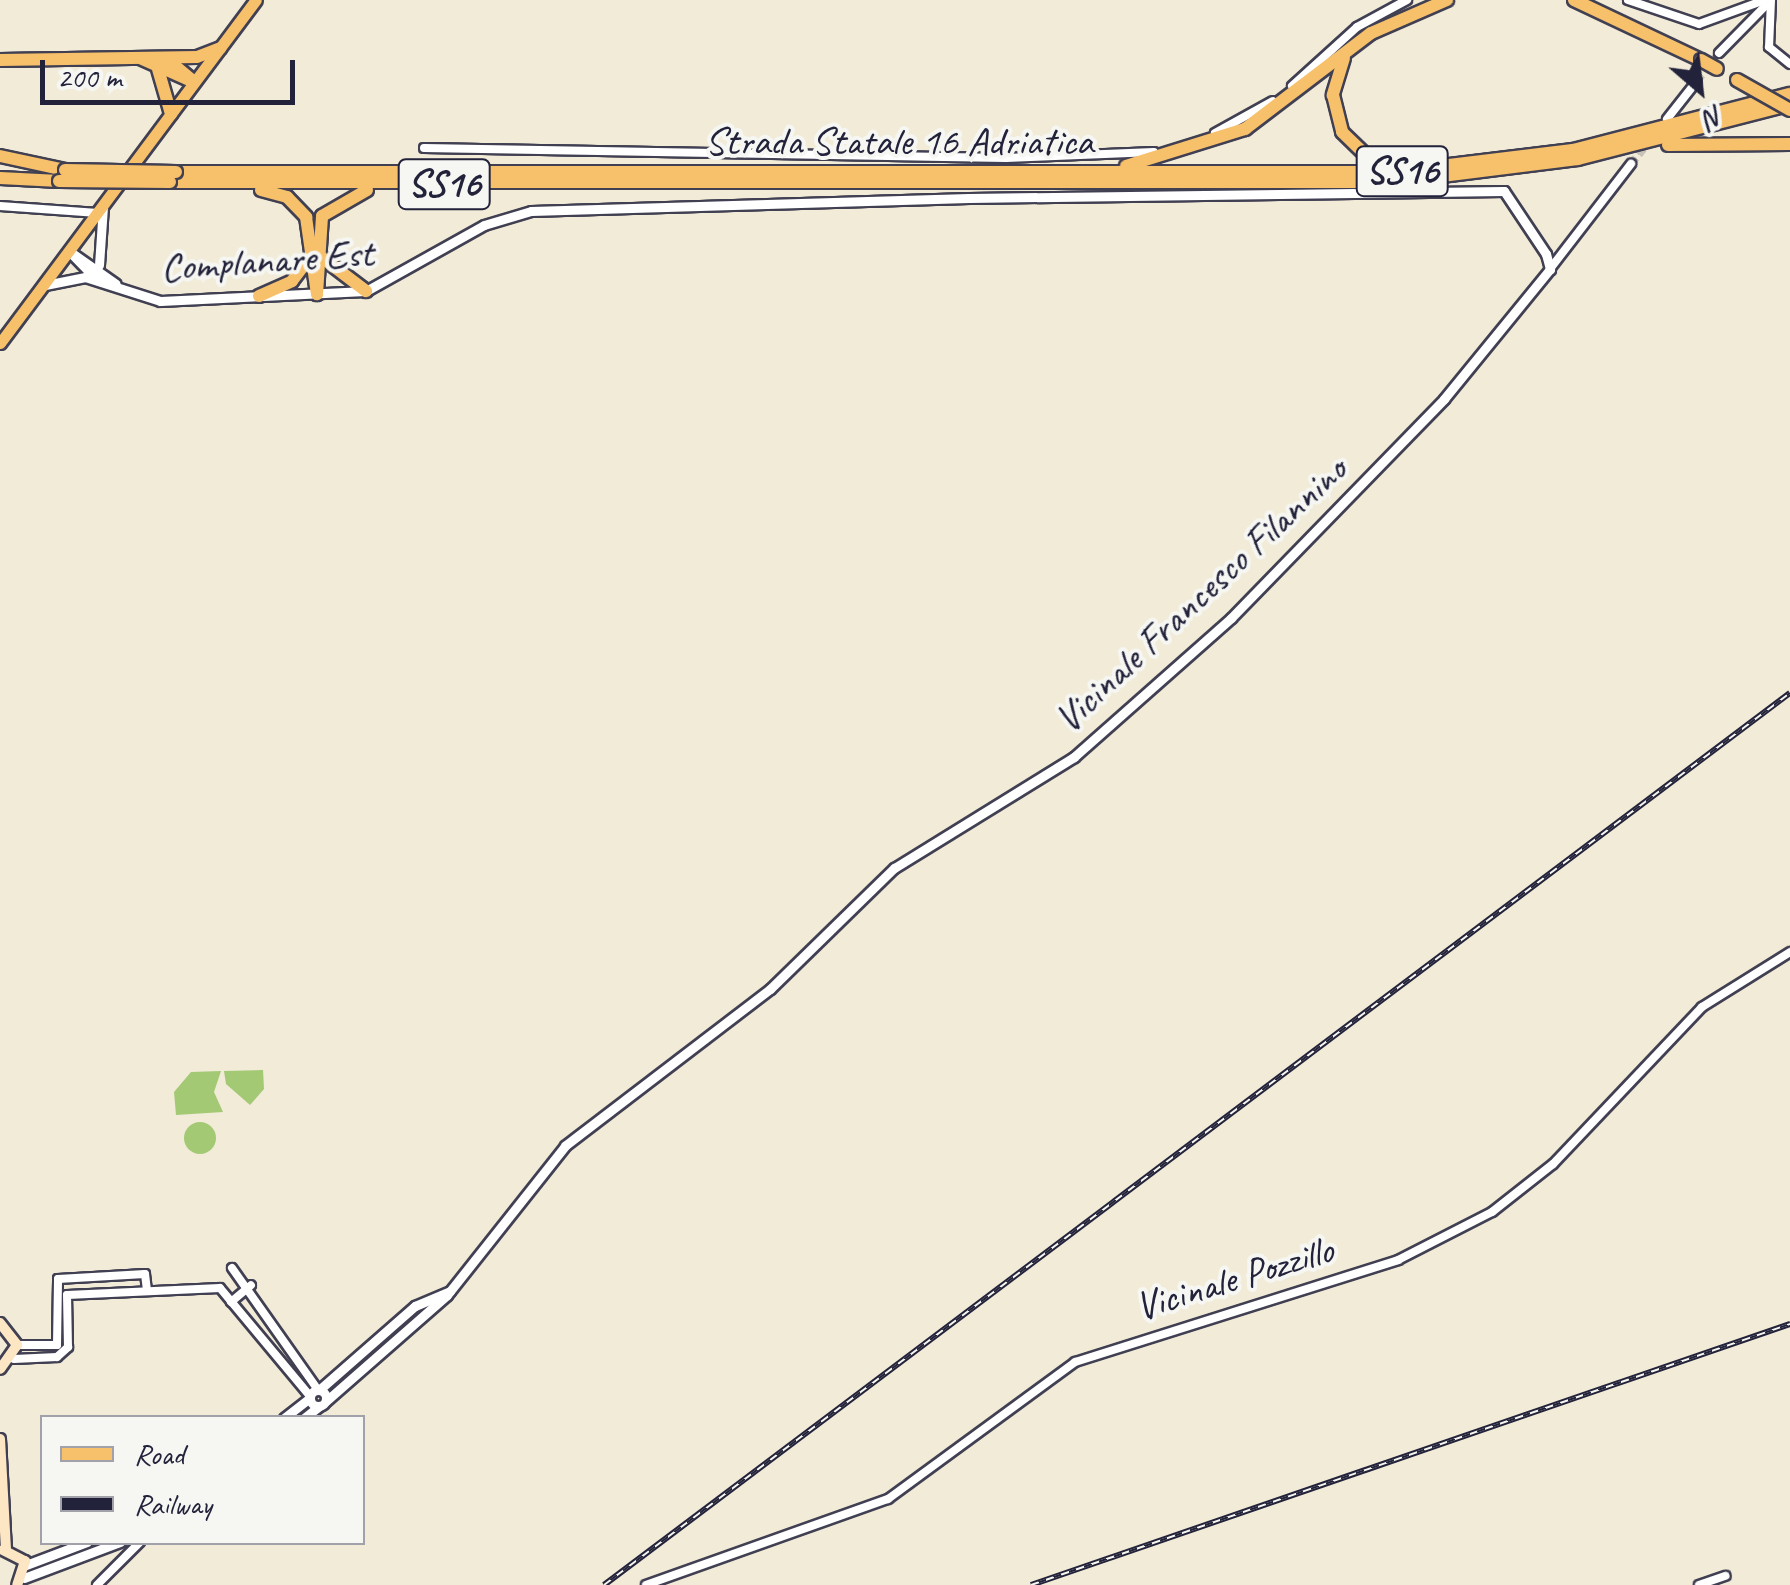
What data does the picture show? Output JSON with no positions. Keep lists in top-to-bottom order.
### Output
{
  "streets": {
    "highway": ["Strada Statale 16 Adriatica", "SS16"],
    "street": ["Complanare Est", "Vicinale Francesco Filannino", "Vicinale Pozzillo"]
  },
  "crossings": [
    ["Strada Statale 16 Adriatica", "SS16"],
    ["SS16", "Complanare Est"],
    ["Complanare Est", "Vicinale Francesco Filannino"]
  ],
  "legend": ["Road", "Railway"],
  "scale_bar": "200 m",
  "north": "bottom right"
}
